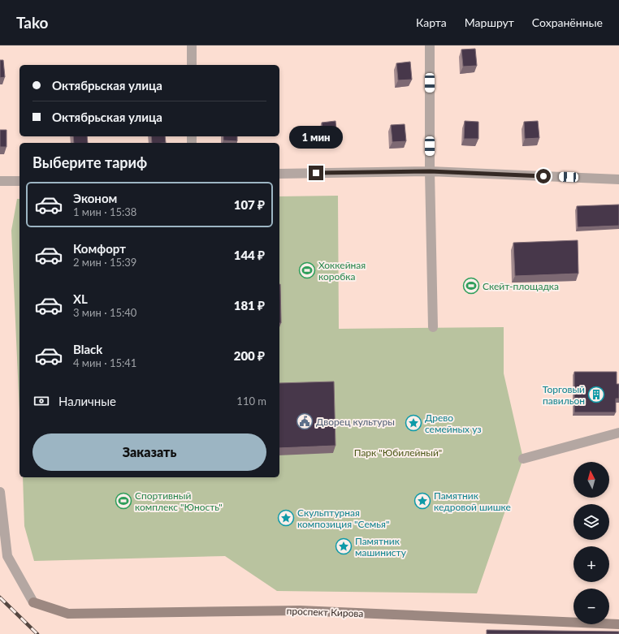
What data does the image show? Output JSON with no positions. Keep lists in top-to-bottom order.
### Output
{
  "streets": {
    "street": ["проспект Кирова"]
  },
  "parks": ["Парк \"Юбилейный\""],
  "places": {
    "sports": ["Хоккейная коробка", "Скейт-площадка", "Спортивный комплекс \"Юность\""],
    "building": ["Торговый павильон"],
    "public building": ["Дворец культуры"],
    "place": [
      "Древо семейных уз",
      "Памятник кедровой шишке",
      "Скульптурная композиция \"Семья\"",
      "Памятник машинисту"
    ]
  },
  "north": "top",
  "page": {
    "header": "Tako",
    "nav": ["Карта", "Маршрут", "Сохранённые"],
    "banner": ["Октябрьская улица", "Октябрьская улица"],
    "bubble": "1 мин",
    "heading": "Выберите тариф",
    "list": [
      {
        "name": "Эконом",
        "note": "1 мин · 15:38",
        "value": "107 ₽"
      },
      {
        "name": "Комфорт",
        "note": "2 мин · 15:39",
        "value": "144 ₽"
      },
      {
        "name": "XL",
        "note": "3 мин · 15:40",
        "value": "181 ₽"
      },
      {
        "name": "Black",
        "note": "4 мин · 15:41",
        "value": "200 ₽"
      }
    ],
    "pay": ["Наличные", "110 m"],
    "buttons": "Заказать",
    "map_buttons": ["+", "−"]
  }
}
